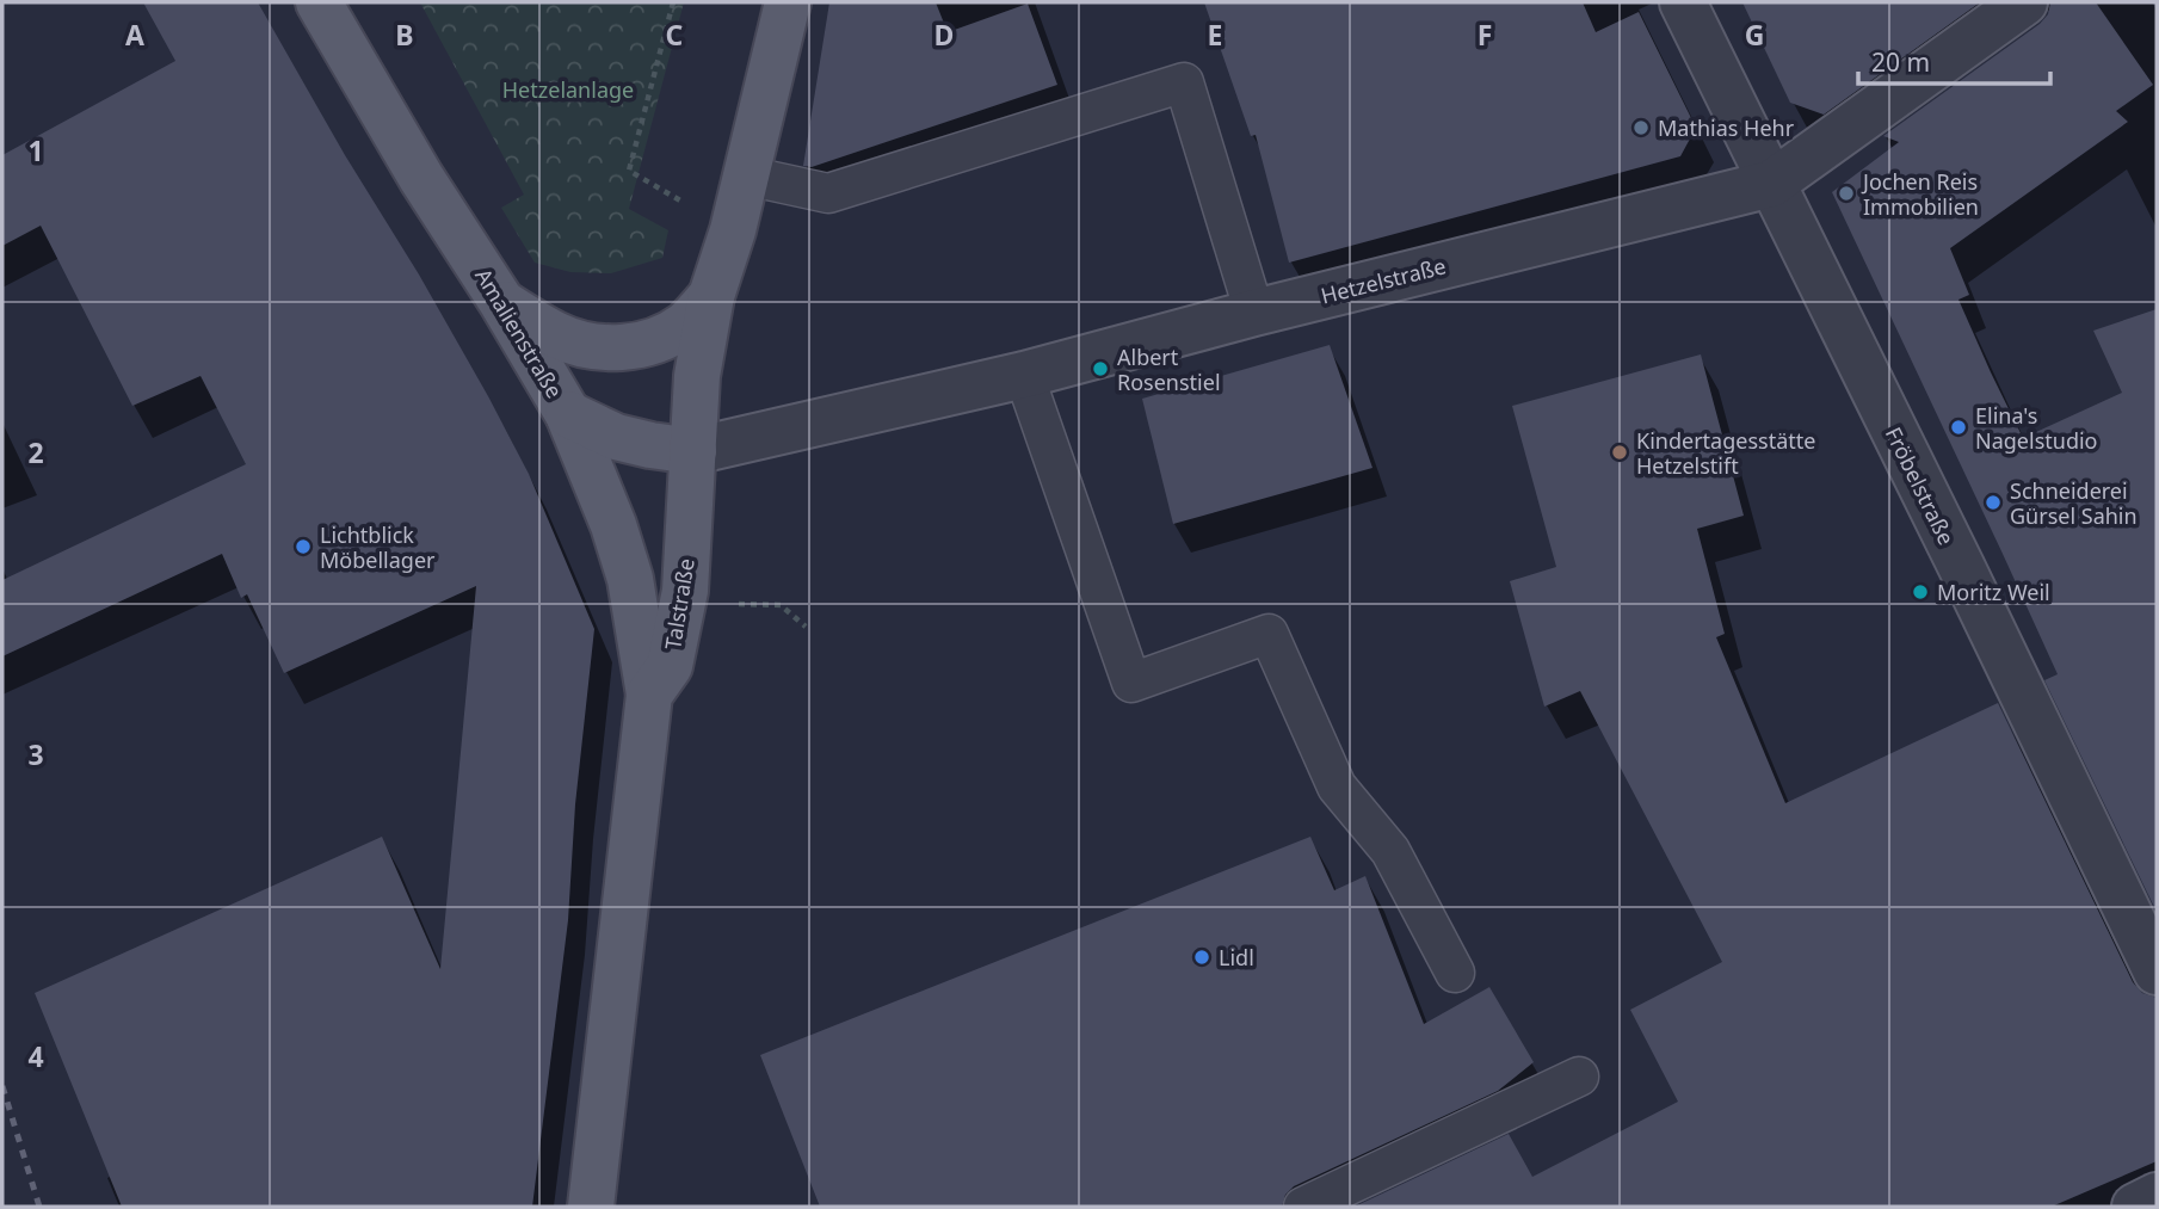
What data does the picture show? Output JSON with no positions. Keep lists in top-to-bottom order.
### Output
{
  "streets": {
    "main road": ["Amalienstraße", "Talstraße"],
    "street": ["Hetzelstraße", "Fröbelstraße"]
  },
  "crossings": [
    ["Hetzelstraße", "Fröbelstraße"],
    ["Hetzelstraße", "Talstraße"],
    ["Amalienstraße", "Talstraße"]
  ],
  "parks": ["Hetzelanlage"],
  "places": [
    "Mathias Hehr",
    "Jochen Reis Immobilien",
    "Albert Rosenstiel",
    "Elina's Nagelstudio",
    "Kindertagesstätte Hetzelstift",
    "Schneiderei Gürsel Sahin",
    "Lichtblick Möbellager",
    "Moritz Weil",
    "Lidl"
  ],
  "scale_bar": "20 m",
  "grid": {
    "columns": [
      "A",
      "B",
      "C",
      "D",
      "E",
      "F",
      "G"
    ],
    "rows": [
      "1",
      "2",
      "3",
      "4"
    ]
  }
}
